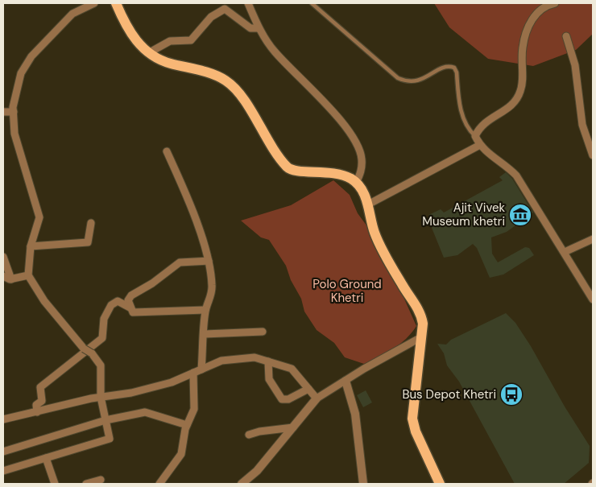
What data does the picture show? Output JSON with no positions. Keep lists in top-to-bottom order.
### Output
{
  "parks": ["Polo Ground Khetri"],
  "places": {
    "museum": ["Ajit Vivek Museum khetri"],
    "bus stop": ["Bus Depot Khetri"]
  }
}
